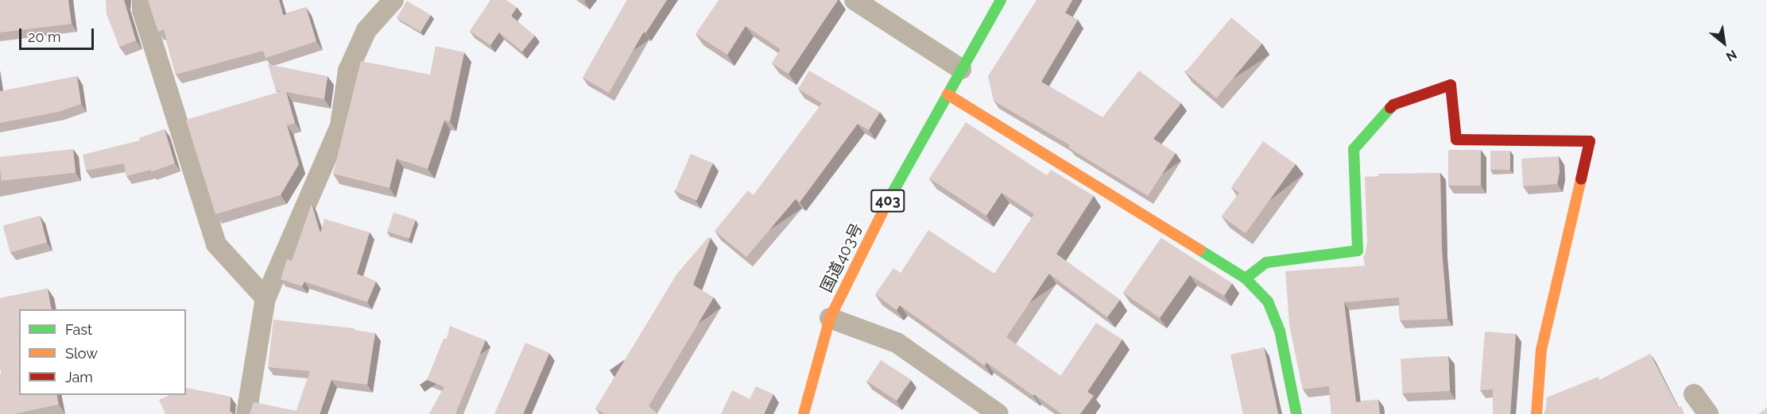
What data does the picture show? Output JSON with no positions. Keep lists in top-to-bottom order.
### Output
{
  "streets": {
    "main road": ["403", "国道403号"]
  },
  "legend": ["Fast", "Slow", "Jam"],
  "scale_bar": "20 m",
  "north": "bottom right"
}
